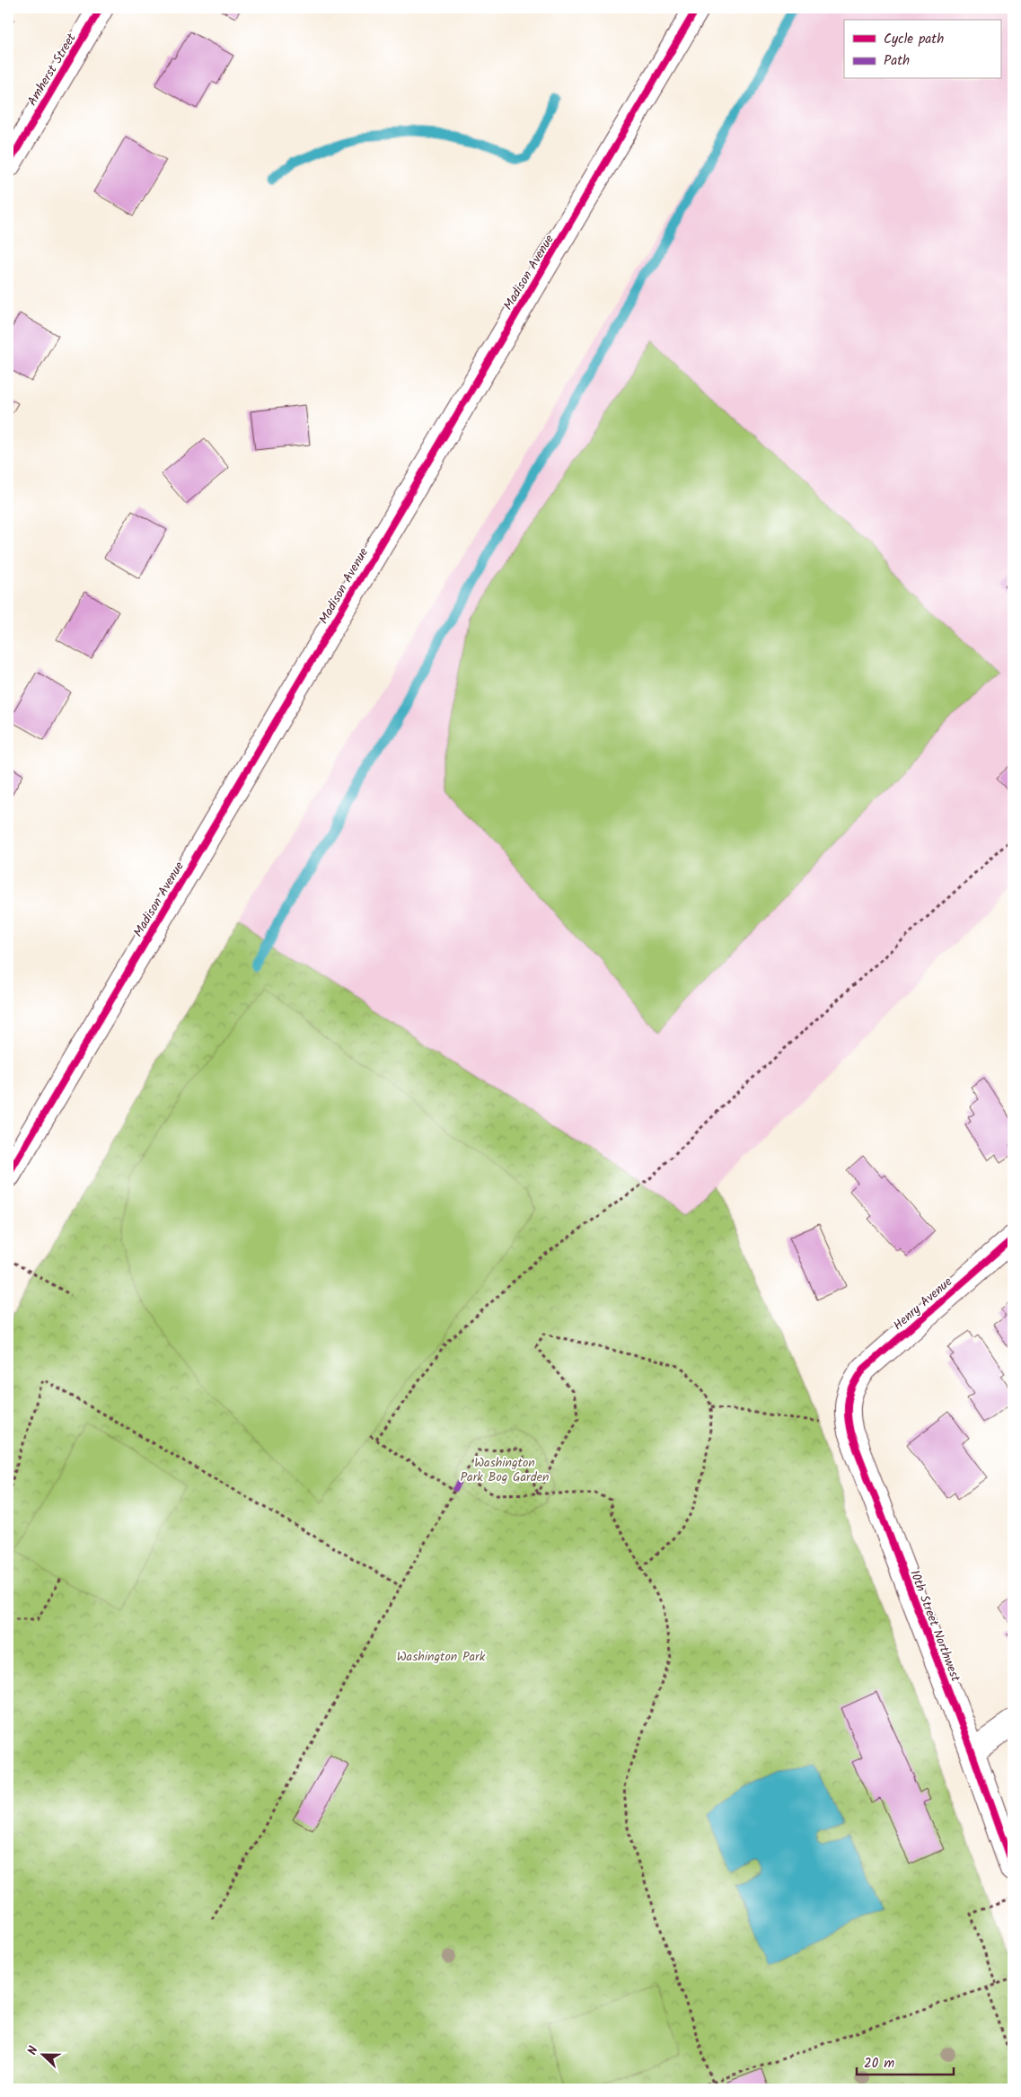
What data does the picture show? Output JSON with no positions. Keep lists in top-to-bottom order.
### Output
{
  "streets": {
    "street": [
      "Amherst Street",
      "Madison Avenue",
      "Henry Avenue",
      "10th Street Northwest"
    ]
  },
  "crossings": [
    ["Henry Avenue", "10th Street Northwest"]
  ],
  "parks": ["Washington Park Bog Garden", "Washington Park"],
  "legend": ["Cycle path", "Path"],
  "scale_bar": "20 m",
  "north": "left"
}
